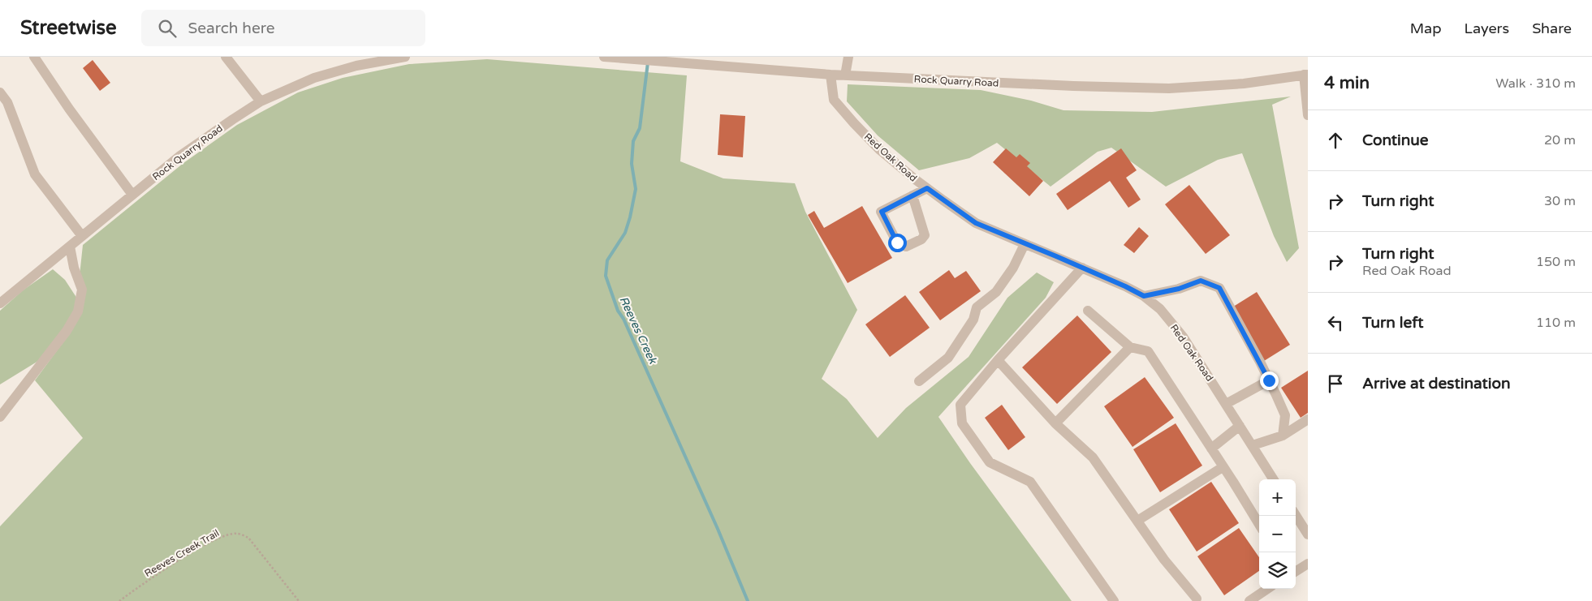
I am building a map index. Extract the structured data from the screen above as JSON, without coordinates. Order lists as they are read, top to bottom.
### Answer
{
  "streets": {
    "street": ["Rock Quarry Road", "Red Oak Road"],
    "path": ["Reeves Creek Trail"]
  },
  "crossings": [
    ["Rock Quarry Road", "Red Oak Road"]
  ],
  "water": ["Reeves Creek"],
  "page": {
    "header": "Streetwise",
    "search": "Search here",
    "nav": ["Map", "Layers", "Share"],
    "heading": ["4 min", "Walk · 310 m"],
    "list": [
      ["Continue", "20 m"],
      ["Turn right", "30 m"],
      ["Turn right", "Red Oak Road", "150 m"],
      ["Turn left", "110 m"],
      "Arrive at destination"
    ],
    "map_buttons": ["+", "−"]
  }
}
